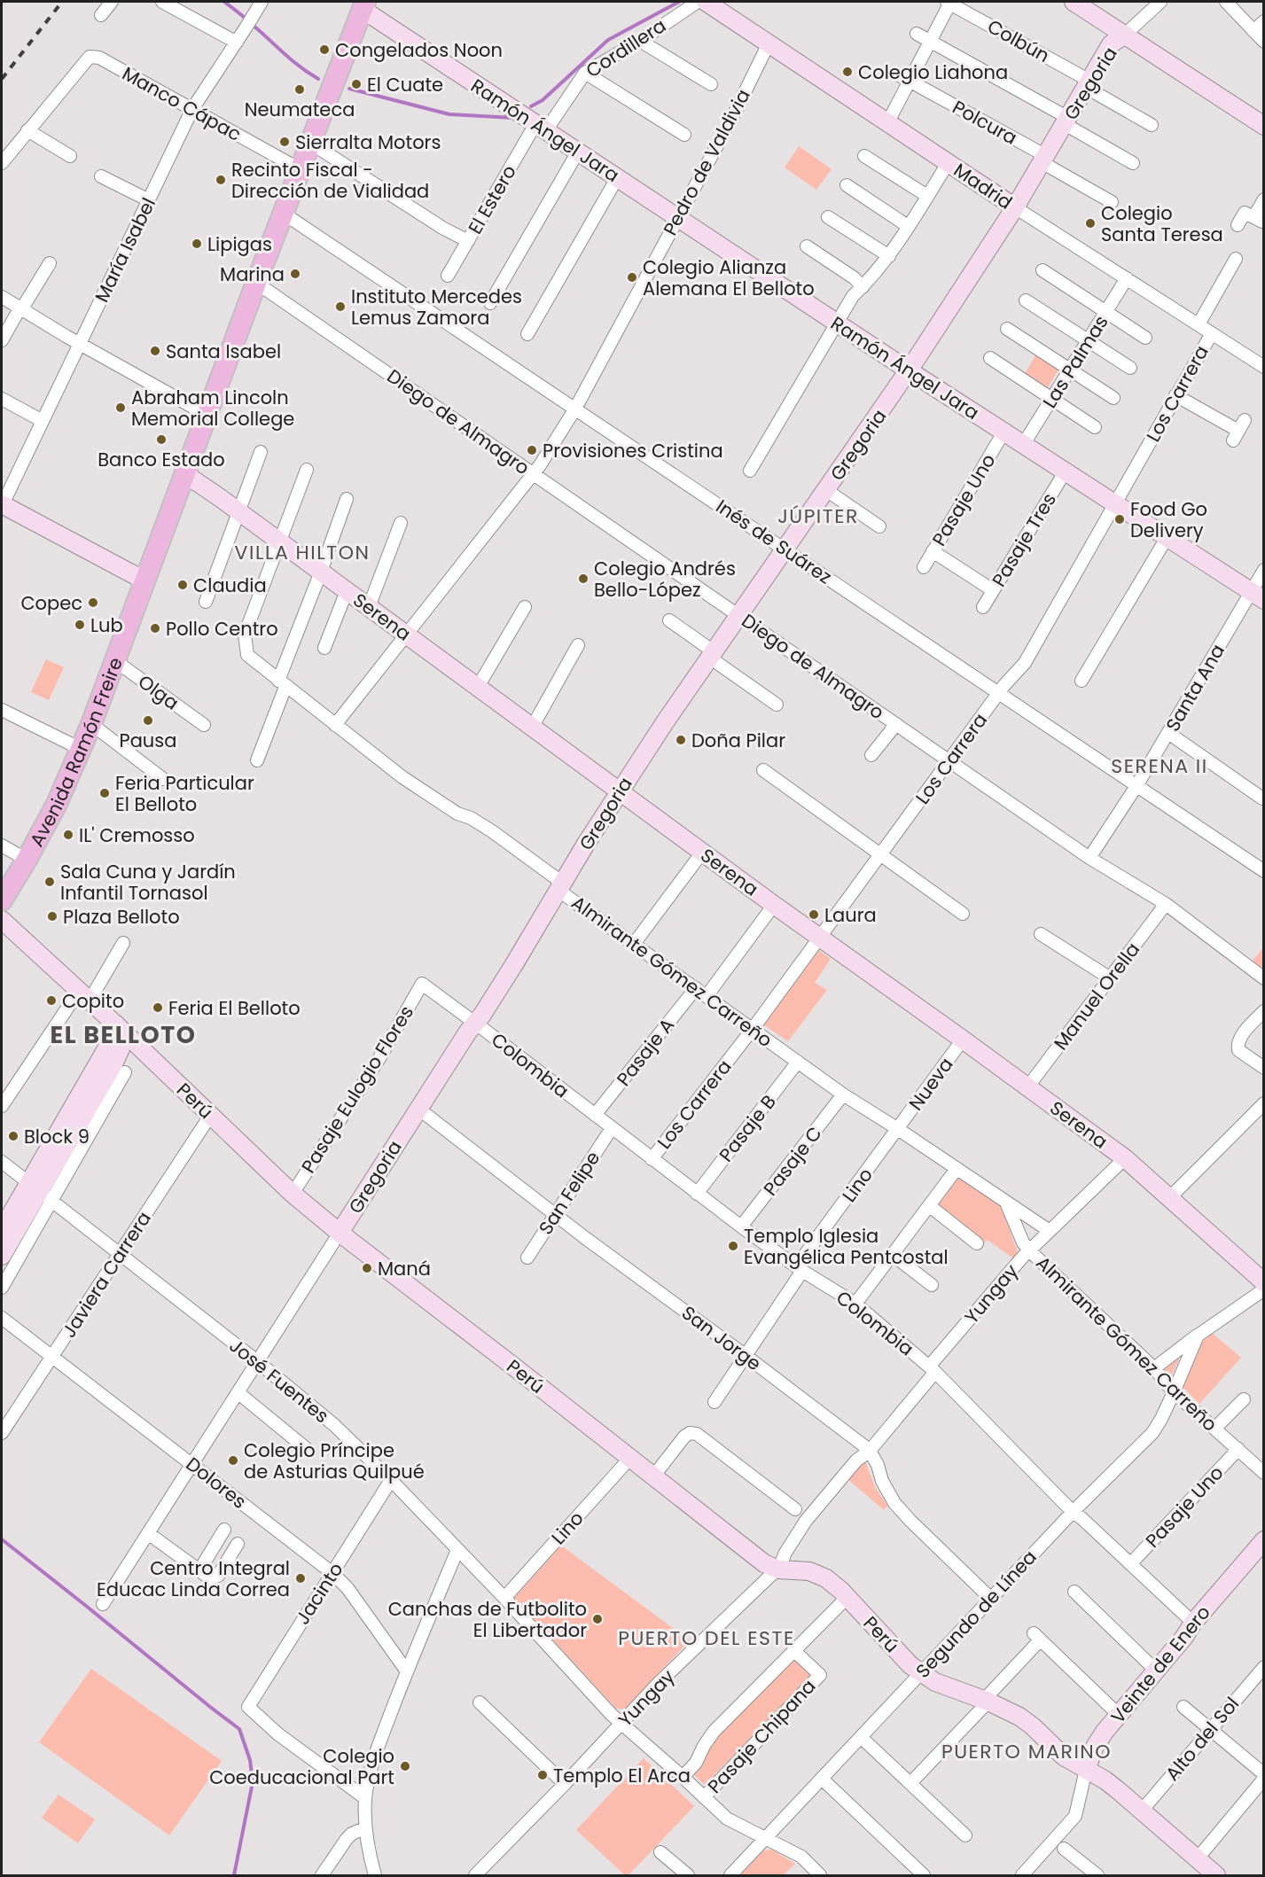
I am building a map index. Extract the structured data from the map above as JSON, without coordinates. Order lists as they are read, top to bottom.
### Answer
{
  "streets": {
    "main road": ["Avenida Ramón Freire"],
    "street": [
      "Colbún",
      "Cordillera",
      "Gregoria",
      "Manco Cápac",
      "Polcura",
      "Ramón Ángel Jara",
      "Pedro de Valdivia",
      "Madrid",
      "El Estero",
      "María Isabel",
      "Las Palmas",
      "Los Carrera",
      "Diego de Almagro",
      "Pasaje Uno",
      "Pasaje Tres",
      "Inés de Suárez",
      "Serena",
      "Santa Ana",
      "Olga",
      "Almirante Gómez Carreño",
      "Manuel Orella",
      "Pasaje A",
      "Colombia",
      "Nueva",
      "Pasaje Eulogio Flores",
      "Perú",
      "Pasaje B",
      "Pasaje C",
      "Lino",
      "San Felipe",
      "Javiera Carrera",
      "Yungay",
      "San Jorge",
      "José Fuentes",
      "Dolores",
      "Jacinto",
      "Segundo de Línea",
      "Veinte de Enero",
      "Pasaje Chipana",
      "Alto del Sol"
    ]
  },
  "crossings": [
    ["Colbún", "Gregoria"],
    ["Cordillera", "Ramón Ángel Jara"],
    ["Cordillera", "El Estero"],
    ["Gregoria", "Polcura"],
    ["Gregoria", "Ramón Ángel Jara"],
    ["Gregoria", "Madrid"],
    ["Gregoria", "Diego de Almagro"],
    ["Gregoria", "Inés de Suárez"],
    ["Gregoria", "Serena"],
    ["Gregoria", "Almirante Gómez Carreño"],
    ["Gregoria", "Colombia"],
    ["Gregoria", "Perú"],
    ["Gregoria", "San Jorge"],
    ["Gregoria", "José Fuentes"],
    ["Gregoria", "Dolores"],
    ["Manco Cápac", "María Isabel"],
    ["Manco Cápac", "Avenida Ramón Freire"],
    ["Ramón Ángel Jara", "Pedro de Valdivia"],
    ["Ramón Ángel Jara", "El Estero"],
    ["Ramón Ángel Jara", "Las Palmas"],
    ["Ramón Ángel Jara", "Los Carrera"],
    ["Ramón Ángel Jara", "Pasaje Uno"],
    ["Ramón Ángel Jara", "Pasaje Tres"],
    ["Ramón Ángel Jara", "Santa Ana"],
    ["Ramón Ángel Jara", "Avenida Ramón Freire"],
    ["Pedro de Valdivia", "Madrid"],
    ["Pedro de Valdivia", "Diego de Almagro"],
    ["Pedro de Valdivia", "Inés de Suárez"],
    ["Pedro de Valdivia", "Serena"],
    ["Pedro de Valdivia", "Almirante Gómez Carreño"],
    ["Madrid", "Las Palmas"],
    ["Madrid", "Los Carrera"],
    ["Los Carrera", "Diego de Almagro"],
    ["Los Carrera", "Inés de Suárez"],
    ["Los Carrera", "Serena"],
    ["Los Carrera", "Almirante Gómez Carreño"],
    ["Los Carrera", "Colombia"],
    ["Diego de Almagro", "Santa Ana"],
    ["Diego de Almagro", "Avenida Ramón Freire"],
    ["Diego de Almagro", "Manuel Orella"],
    ["Pasaje Uno", "Almirante Gómez Carreño"],
    ["Pasaje Uno", "Colombia"],
    ["Inés de Suárez", "Santa Ana"],
    ["Inés de Suárez", "Avenida Ramón Freire"],
    ["Serena", "Avenida Ramón Freire"],
    ["Serena", "Almirante Gómez Carreño"],
    ["Serena", "Manuel Orella"],
    ["Serena", "Nueva"],
    ["Serena", "Yungay"],
    ["Olga", "Avenida Ramón Freire"],
    ["Almirante Gómez Carreño", "Pasaje A"],
    ["Almirante Gómez Carreño", "Nueva"],
    ["Almirante Gómez Carreño", "Pasaje B"],
    ["Almirante Gómez Carreño", "Pasaje C"],
    ["Almirante Gómez Carreño", "Lino"],
    ["Almirante Gómez Carreño", "Yungay"],
    ["Almirante Gómez Carreño", "Segundo de Línea"],
    ["Pasaje A", "Colombia"],
    ["Colombia", "Pasaje Eulogio Flores"],
    ["Colombia", "Pasaje B"],
    ["Colombia", "Pasaje C"],
    ["Colombia", "Lino"],
    ["Colombia", "San Felipe"],
    ["Colombia", "Yungay"],
    ["Colombia", "Segundo de Línea"],
    ["Colombia", "Veinte de Enero"],
    ["Nueva", "Lino"],
    ["Pasaje Eulogio Flores", "Perú"],
    ["Perú", "Lino"],
    ["Perú", "Javiera Carrera"],
    ["Perú", "Yungay"],
    ["Perú", "Segundo de Línea"],
    ["Perú", "Veinte de Enero"],
    ["Perú", "Alto del Sol"],
    ["Lino", "San Jorge"],
    ["Lino", "José Fuentes"],
    ["San Felipe", "San Jorge"],
    ["Javiera Carrera", "José Fuentes"],
    ["Javiera Carrera", "Dolores"],
    ["Yungay", "San Jorge"],
    ["Yungay", "José Fuentes"],
    ["San Jorge", "Segundo de Línea"],
    ["José Fuentes", "Jacinto"],
    ["José Fuentes", "Segundo de Línea"],
    ["José Fuentes", "Pasaje Chipana"],
    ["Dolores", "Jacinto"]
  ],
  "districts": [
    "JÚPITER",
    "VILLA HILTON",
    "SERENA II",
    "EL BELLOTO",
    "PUERTO DEL ESTE",
    "PUERTO MARINO"
  ],
  "places": [
    "Congelados Noon",
    "Colegio Liahona",
    "El Cuate",
    "Neumateca",
    "Sierralta Motors",
    "Recinto Fiscal - Dirección de Vialidad",
    "Colegio Santa Teresa",
    "Lipigas",
    "Marina",
    "Colegio Alianza Alemana El Belloto",
    "Instituto Mercedes Lemus Zamora",
    "Santa Isabel",
    "Abraham Lincoln Memorial College",
    "Banco Estado",
    "Provisiones Cristina",
    "Food Go Delivery",
    "Colegio Andrés Bello-López",
    "Claudia",
    "Copec",
    "Lub",
    "Pollo Centro",
    "Pausa",
    "Doña Pilar",
    "Feria Particular El Belloto",
    "IL' Cremosso",
    "Sala Cuna y Jardín Infantil Tornasol",
    "Laura",
    "Plaza Belloto",
    "Copito",
    "Feria El Belloto",
    "Block 9",
    "Templo Iglesia Evangélica Pentcostal",
    "Maná",
    "Colegio Príncipe de Asturias Quilpué",
    "Centro Integral Educac Linda Correa",
    "Canchas de Futbolito El Libertador",
    "Colegio Coeducacional Part",
    "Templo El Arca"
  ]
}
